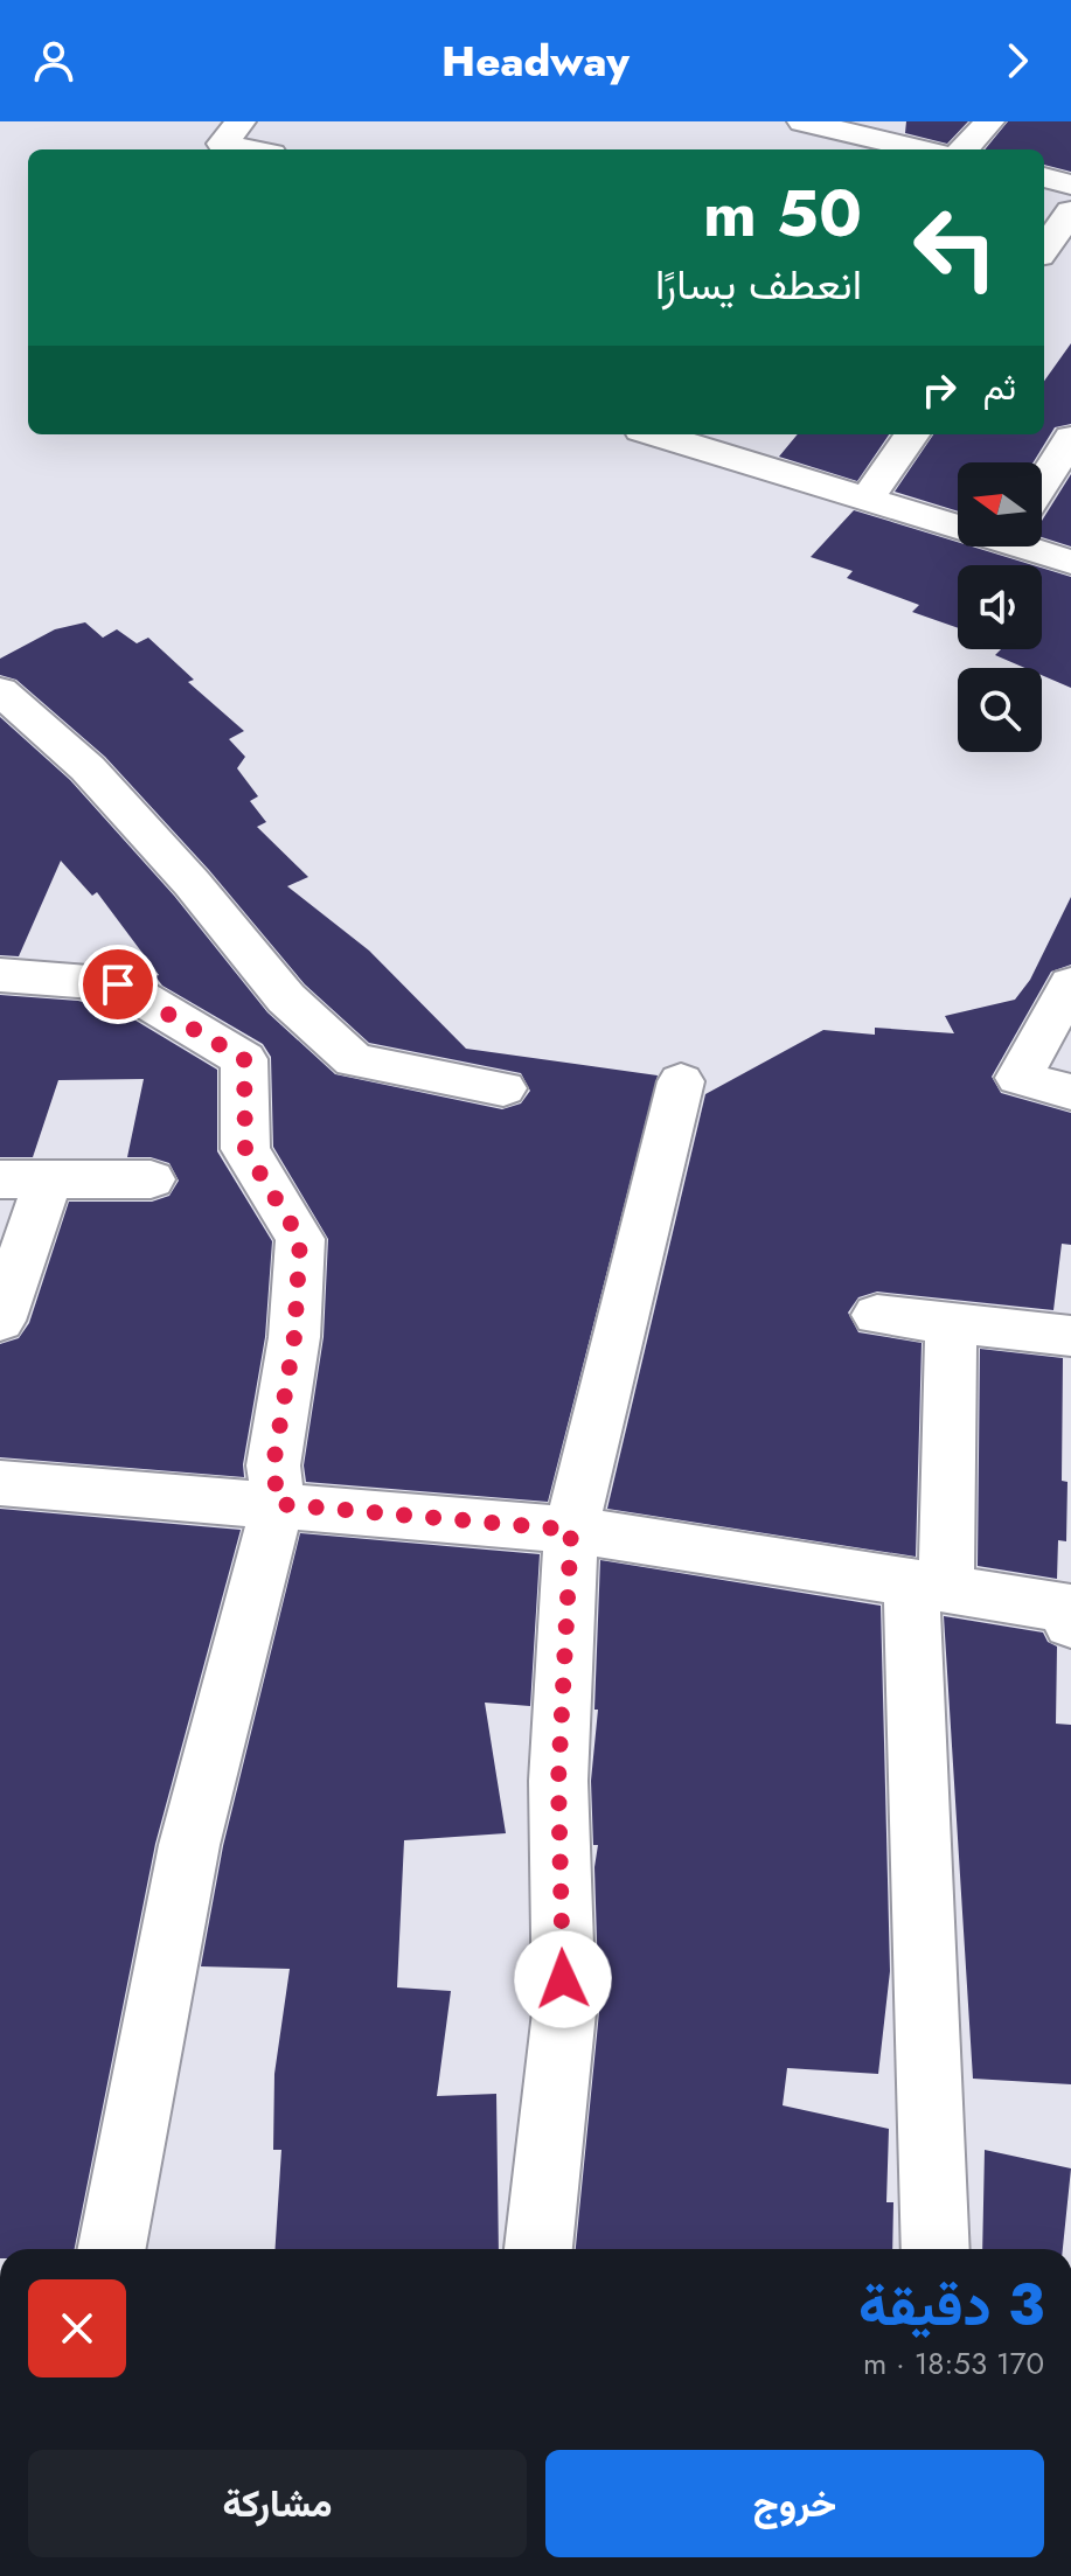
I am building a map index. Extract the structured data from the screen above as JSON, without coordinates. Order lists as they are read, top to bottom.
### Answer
{
  "north": "left",
  "page": {
    "header": "Headway",
    "turn": ["50 m", "انعطف يسارًا"],
    "then": "ثم",
    "heading": ["3 دقيقة", "170 m · 18:53"],
    "buttons": ["خروج", "مشاركة"]
  }
}
